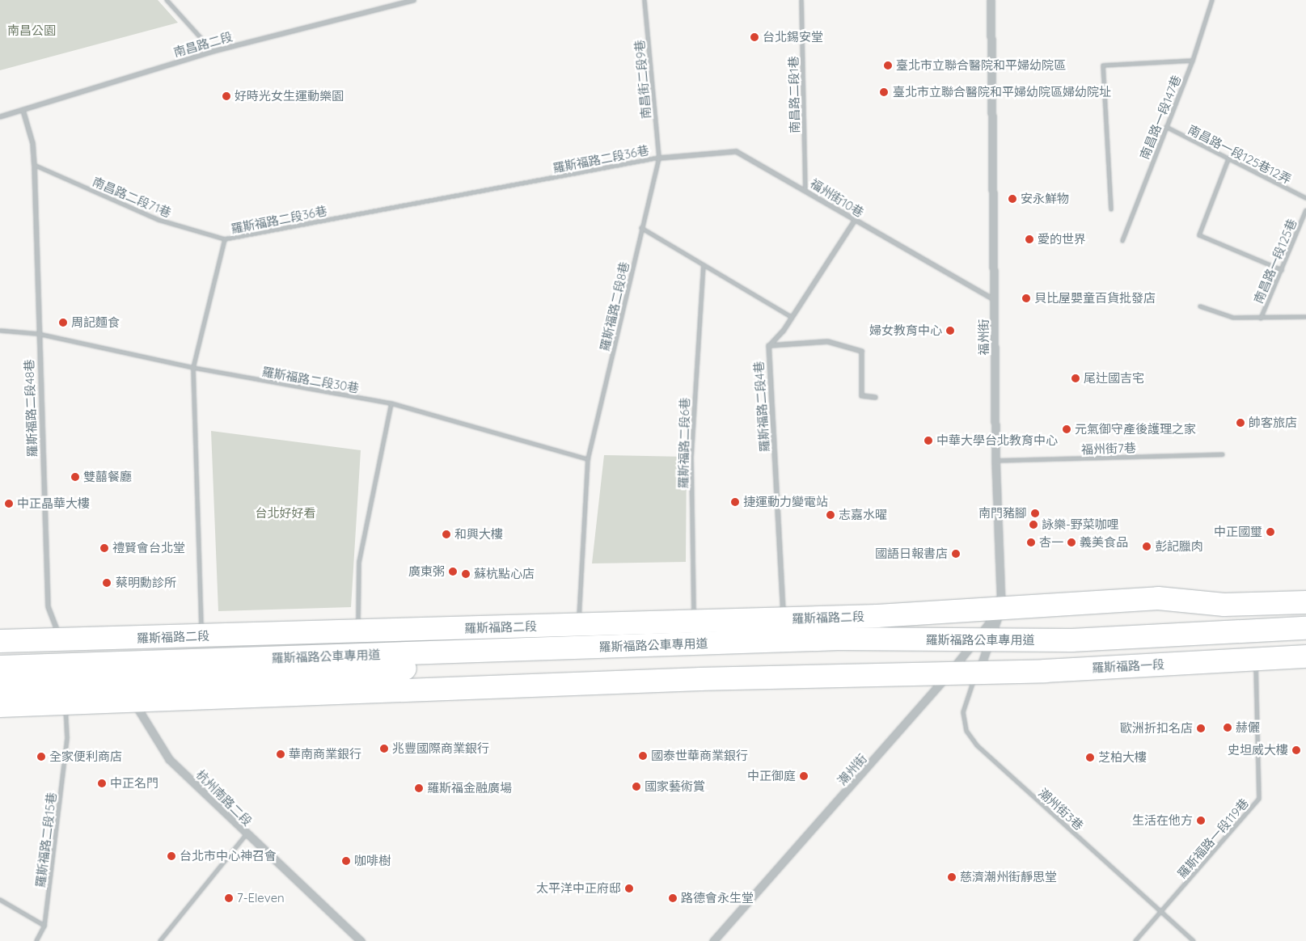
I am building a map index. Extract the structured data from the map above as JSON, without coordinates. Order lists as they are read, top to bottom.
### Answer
{
  "streets": {
    "main road": ["羅斯福路二段", "羅斯福路公車專用道", "羅斯福路一段"],
    "street": [
      "南昌路二段",
      "福州街10巷",
      "福州街",
      "羅斯福路二段4巷",
      "羅斯福路二段48巷",
      "潮州街",
      "杭州南路二段"
    ],
    "lane": [
      "南昌街二段9巷",
      "南昌路二段1巷",
      "南昌路一段147巷",
      "南昌路一段125巷12弄",
      "羅斯福路二段36巷",
      "南昌路二段71巷",
      "南昌路一段125巷",
      "羅斯福路二段8巷",
      "羅斯福路二段30巷",
      "羅斯福路二段6巷",
      "福州街7巷",
      "潮州街3巷",
      "羅斯福路一段119巷",
      "羅斯福路二段15巷"
    ]
  },
  "crossings": [
    ["南昌路二段", "羅斯福路二段48巷"],
    ["南昌街二段9巷", "羅斯福路二段36巷"],
    ["南昌街二段9巷", "福州街10巷"],
    ["南昌街二段9巷", "羅斯福路二段8巷"],
    ["南昌路二段1巷", "福州街10巷"],
    ["南昌路一段147巷", "南昌路一段125巷12弄"],
    ["羅斯福路二段36巷", "南昌路二段71巷"],
    ["羅斯福路二段36巷", "福州街10巷"],
    ["羅斯福路二段36巷", "羅斯福路二段8巷"],
    ["羅斯福路二段36巷", "羅斯福路二段30巷"],
    ["羅斯福路二段36巷", "羅斯福路二段"],
    ["南昌路二段71巷", "羅斯福路二段48巷"],
    ["福州街10巷", "羅斯福路二段8巷"],
    ["福州街10巷", "福州街"],
    ["福州街10巷", "羅斯福路二段4巷"],
    ["羅斯福路二段8巷", "羅斯福路二段"],
    ["福州街", "福州街7巷"],
    ["福州街", "羅斯福路二段"],
    ["福州街", "羅斯福路公車專用道"],
    ["福州街", "潮州街3巷"],
    ["羅斯福路二段30巷", "羅斯福路二段48巷"],
    ["羅斯福路二段4巷", "羅斯福路二段"],
    ["羅斯福路二段48巷", "羅斯福路二段"],
    ["羅斯福路二段48巷", "羅斯福路二段15巷"],
    ["羅斯福路二段6巷", "羅斯福路二段"],
    ["羅斯福路二段", "羅斯福路公車專用道"],
    ["羅斯福路二段", "潮州街"],
    ["羅斯福路二段", "杭州南路二段"],
    ["羅斯福路二段", "羅斯福路二段15巷"],
    ["羅斯福路公車專用道", "羅斯福路一段"],
    ["羅斯福路公車專用道", "杭州南路二段"],
    ["羅斯福路公車專用道", "潮州街3巷"],
    ["羅斯福路一段", "羅斯福路一段119巷"],
    ["潮州街3巷", "羅斯福路一段119巷"]
  ],
  "parks": ["南昌公園", "台北好好看"],
  "places": [
    "台北錫安堂",
    "臺北市立聯合醫院和平婦幼院區",
    "臺北市立聯合醫院和平婦幼院區婦幼院址",
    "好時光女生運動樂園",
    "安永鮮物",
    "愛的世界",
    "貝比屋嬰童百貨批發店",
    "周記麵食",
    "婦女教育中心",
    "尾辻國吉宅",
    "帥客旅店",
    "元氣御守產後護理之家",
    "中華大學台北教育中心",
    "雙囍餐廳",
    "捷運動力變電站",
    "中正晶華大樓",
    "南門豬腳",
    "志嘉水曜",
    "詠樂-野菜咖哩",
    "中正國璽",
    "和興大樓",
    "杏一",
    "義美食品",
    "彭記臘肉",
    "禮賢會台北堂",
    "國語日報書店",
    "廣東粥",
    "蘇杭點心店",
    "蔡明勳診所",
    "赫儷",
    "歐洲折扣名店",
    "兆豐國際商業銀行",
    "史坦威大樓",
    "華南商業銀行",
    "國泰世華商業銀行",
    "全家便利商店",
    "芝柏大樓",
    "中正御庭",
    "中正名門",
    "國家藝術賞",
    "羅斯福金融廣場",
    "生活在他方",
    "台北市中心神召會",
    "咖啡樹",
    "慈濟潮州街靜思堂",
    "太平洋中正府邸",
    "7-Eleven",
    "路德會永生堂"
  ]
}
